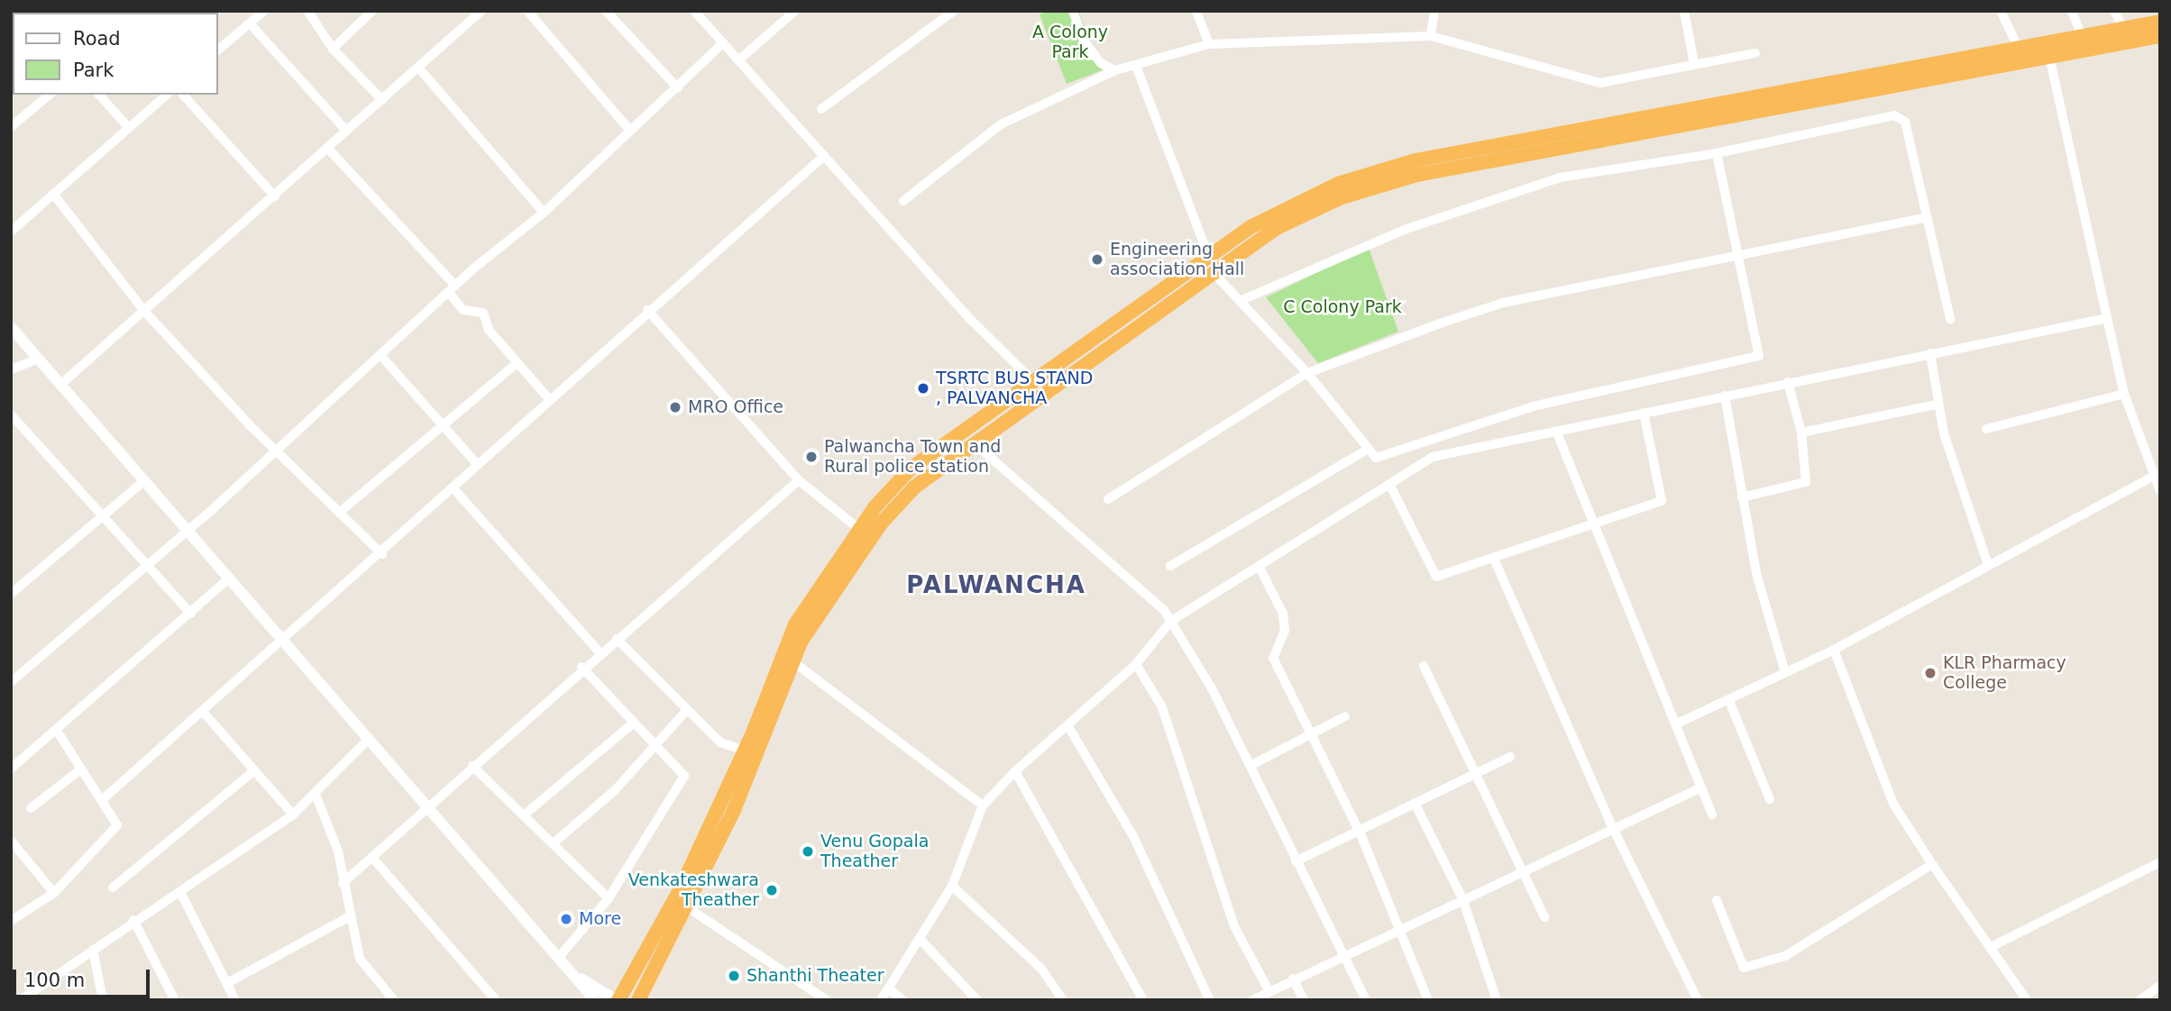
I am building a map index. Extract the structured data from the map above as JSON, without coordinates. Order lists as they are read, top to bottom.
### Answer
{
  "districts": ["PALWANCHA"],
  "parks": ["A Colony Park", "C Colony Park"],
  "places": [
    "Engineering association Hall",
    "TSRTC BUS STAND , PALVANCHA",
    "MRO Office",
    "Palwancha Town and Rural police station",
    "KLR Pharmacy College",
    "Venu Gopala Theather",
    "Venkateshwara Theather",
    "More",
    "Shanthi Theater"
  ],
  "legend": ["Road", "Park"],
  "scale_bar": "100 m"
}
